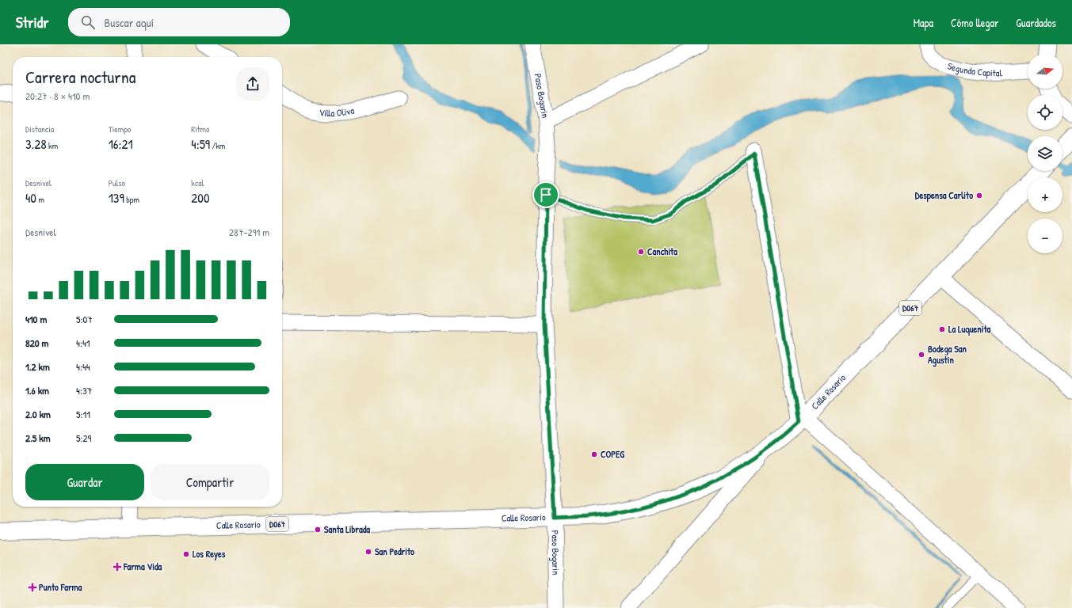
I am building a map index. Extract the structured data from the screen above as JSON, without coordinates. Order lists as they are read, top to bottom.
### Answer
{
  "streets": {
    "main road": ["D067", "Calle Rosario"],
    "street": ["Segunda Capital", "Paso Bogarin", "Villa Oliva"]
  },
  "crossings": [
    ["Paso Bogarin", "Calle Rosario"]
  ],
  "places": {
    "other": [
      "Despensa Carlito",
      "Canchita",
      "La Luquenita",
      "Bodega San Agustin",
      "COPEG",
      "Santa Librada",
      "San Pedrito",
      "Los Reyes"
    ],
    "health": ["Farma Vida", "Punto Farma"]
  },
  "north": "right",
  "page": {
    "header": "Stridr",
    "search": "Buscar aquí",
    "nav": ["Mapa", "Cómo llegar", "Guardados"],
    "map_buttons": ["+", "−"],
    "heading": ["Carrera nocturna", "20:27 · 8 × 410 m"],
    "stats": [
      ["Distancia", "3.28 km"],
      ["Tiempo", "16:21"],
      ["Ritmo", "4:59 /km"],
      ["Desnivel", "40 m"],
      ["Pulso", "139 bpm"],
      ["kcal", "200"]
    ],
    "chart": ["Desnivel", "287–291 m"],
    "list": [
      {
        "name": "410 m",
        "note": "5:07"
      },
      {
        "name": "820 m",
        "note": "4:41"
      },
      {
        "name": "1.2 km",
        "note": "4:44"
      },
      {
        "name": "1.6 km",
        "note": "4:37"
      },
      {
        "name": "2.0 km",
        "note": "5:11"
      },
      {
        "name": "2.5 km",
        "note": "5:29"
      }
    ],
    "buttons": ["Guardar", "Compartir"]
  }
}
